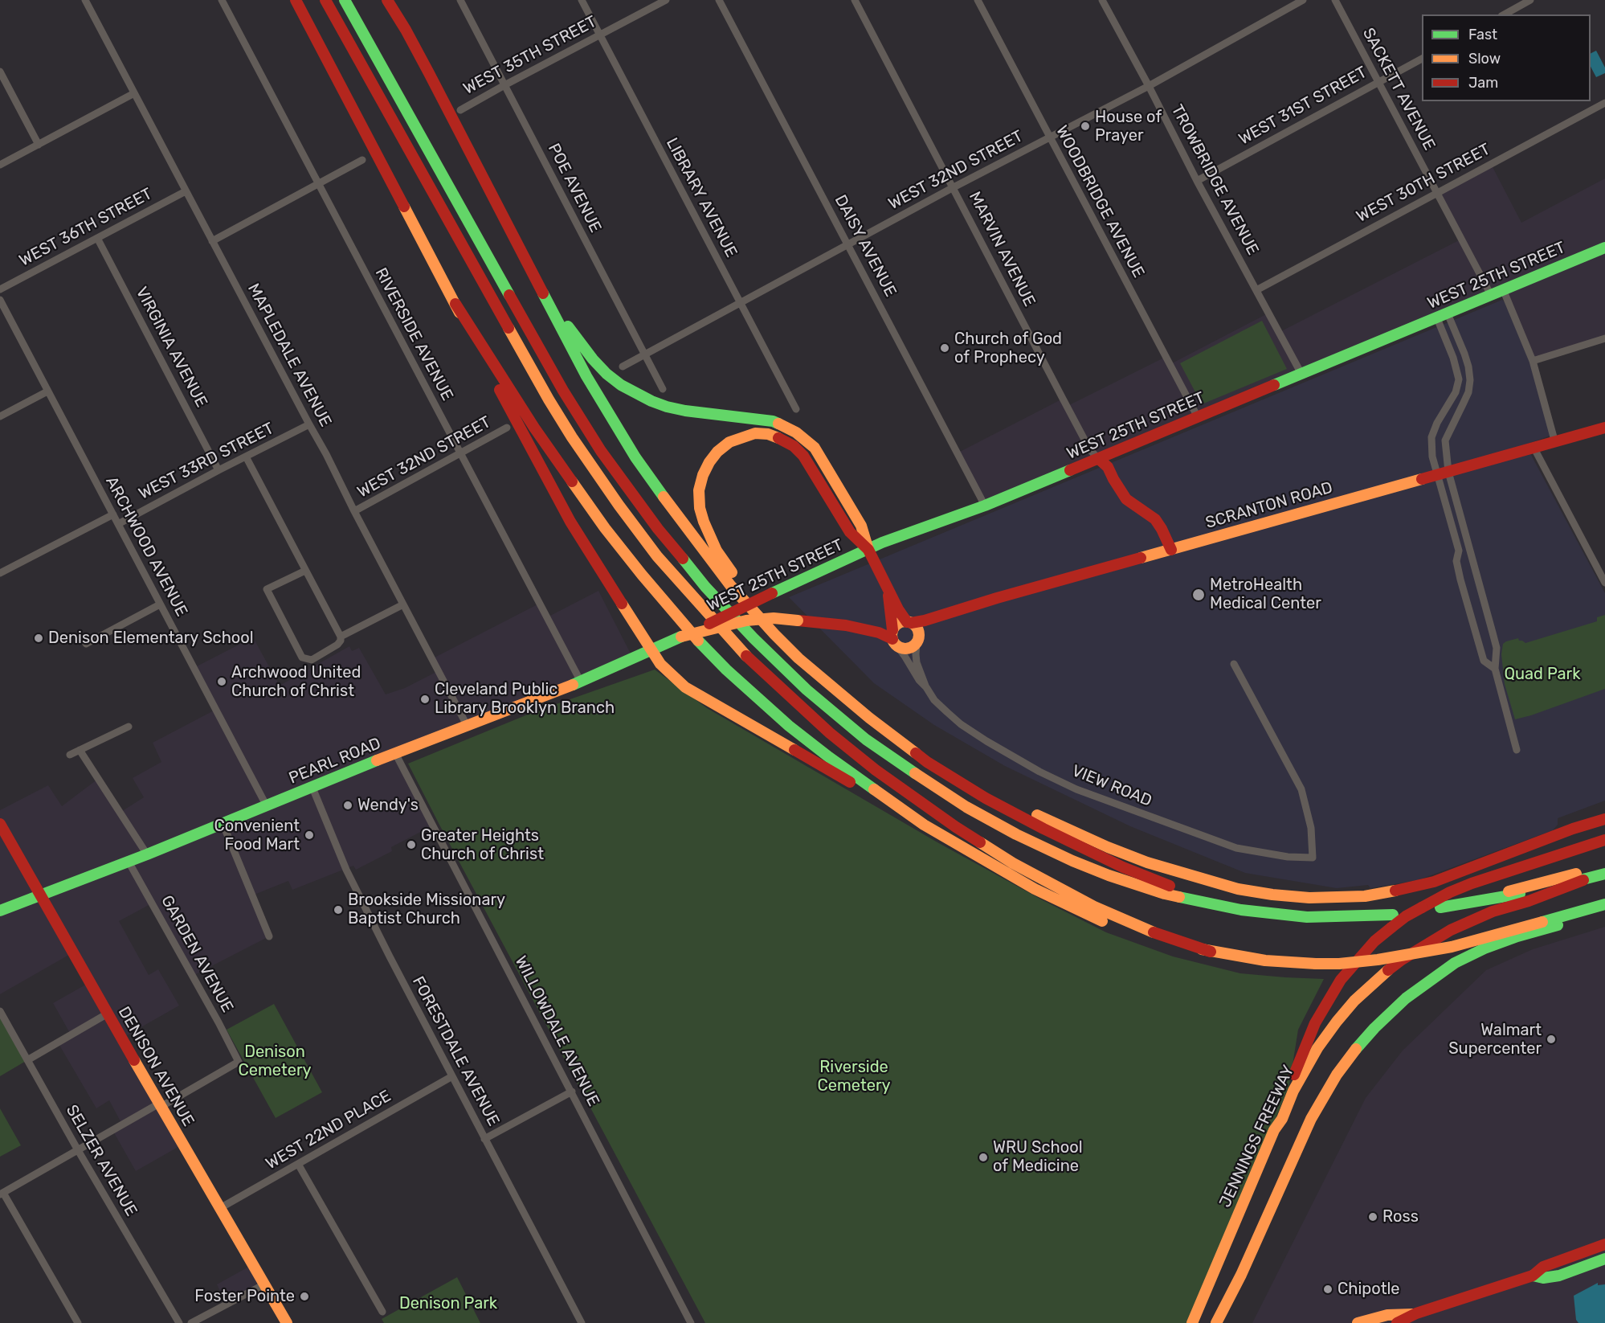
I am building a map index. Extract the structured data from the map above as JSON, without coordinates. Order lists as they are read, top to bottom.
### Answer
{
  "streets": {
    "main road": [
      "WEST 25TH STREET",
      "SCRANTON ROAD",
      "PEARL ROAD",
      "DENISON AVENUE",
      "JENNINGS FREEWAY"
    ],
    "street": [
      "WEST 35TH STREET",
      "SACKETT AVENUE",
      "WEST 31ST STREET",
      "WEST 32ND STREET",
      "TROWBRIDGE AVENUE",
      "WEST 30TH STREET",
      "POE AVENUE",
      "LIBRARY AVENUE",
      "WOODBRIDGE AVENUE",
      "WEST 36TH STREET",
      "DAISY AVENUE",
      "MARVIN AVENUE",
      "RIVERSIDE AVENUE",
      "VIRGINIA AVENUE",
      "MAPLEDALE AVENUE",
      "WEST 33RD STREET",
      "ARCHWOOD AVENUE",
      "VIEW ROAD",
      "GARDEN AVENUE",
      "WILLOWDALE AVENUE",
      "FORESTDALE AVENUE",
      "WEST 22ND PLACE",
      "SELZER AVENUE"
    ]
  },
  "crossings": [
    ["WEST 35TH STREET", "POE AVENUE"],
    ["WEST 35TH STREET", "LIBRARY AVENUE"],
    ["SACKETT AVENUE", "WEST 31ST STREET"],
    ["SACKETT AVENUE", "WEST 30TH STREET"],
    ["SACKETT AVENUE", "WEST 25TH STREET"],
    ["WEST 31ST STREET", "TROWBRIDGE AVENUE"],
    ["WEST 32ND STREET", "TROWBRIDGE AVENUE"],
    ["WEST 32ND STREET", "POE AVENUE"],
    ["WEST 32ND STREET", "LIBRARY AVENUE"],
    ["WEST 32ND STREET", "WOODBRIDGE AVENUE"],
    ["WEST 32ND STREET", "DAISY AVENUE"],
    ["WEST 32ND STREET", "MARVIN AVENUE"],
    ["WEST 32ND STREET", "RIVERSIDE AVENUE"],
    ["WEST 32ND STREET", "MAPLEDALE AVENUE"],
    ["TROWBRIDGE AVENUE", "WEST 30TH STREET"],
    ["TROWBRIDGE AVENUE", "WEST 25TH STREET"],
    ["WOODBRIDGE AVENUE", "WEST 25TH STREET"],
    ["WEST 36TH STREET", "VIRGINIA AVENUE"],
    ["WEST 36TH STREET", "MAPLEDALE AVENUE"],
    ["DAISY AVENUE", "WEST 25TH STREET"],
    ["MARVIN AVENUE", "WEST 25TH STREET"],
    ["WEST 25TH STREET", "PEARL ROAD"],
    ["RIVERSIDE AVENUE", "PEARL ROAD"],
    ["VIRGINIA AVENUE", "WEST 33RD STREET"],
    ["MAPLEDALE AVENUE", "WEST 33RD STREET"],
    ["MAPLEDALE AVENUE", "PEARL ROAD"],
    ["WEST 33RD STREET", "ARCHWOOD AVENUE"],
    ["SCRANTON ROAD", "VIEW ROAD"],
    ["ARCHWOOD AVENUE", "PEARL ROAD"],
    ["PEARL ROAD", "GARDEN AVENUE"],
    ["PEARL ROAD", "WILLOWDALE AVENUE"],
    ["PEARL ROAD", "FORESTDALE AVENUE"],
    ["PEARL ROAD", "DENISON AVENUE"],
    ["GARDEN AVENUE", "DENISON AVENUE"],
    ["FORESTDALE AVENUE", "WEST 22ND PLACE"],
    ["DENISON AVENUE", "WEST 22ND PLACE"]
  ],
  "parks": [
    "Quad Park",
    "Denison Cemetery",
    "Riverside Cemetery",
    "Denison Park"
  ],
  "places": [
    "House of Prayer",
    "Church of God of Prophecy",
    "MetroHealth Medical Center",
    "Denison Elementary School",
    "Archwood United Church of Christ",
    "Cleveland Public Library Brooklyn Branch",
    "Wendy's",
    "Convenient Food Mart",
    "Greater Heights Church of Christ",
    "Brookside Missionary Baptist Church",
    "Walmart Supercenter",
    "WRU School of Medicine",
    "Ross",
    "Chipotle",
    "Foster Pointe"
  ],
  "legend": ["Fast", "Slow", "Jam"]
}
